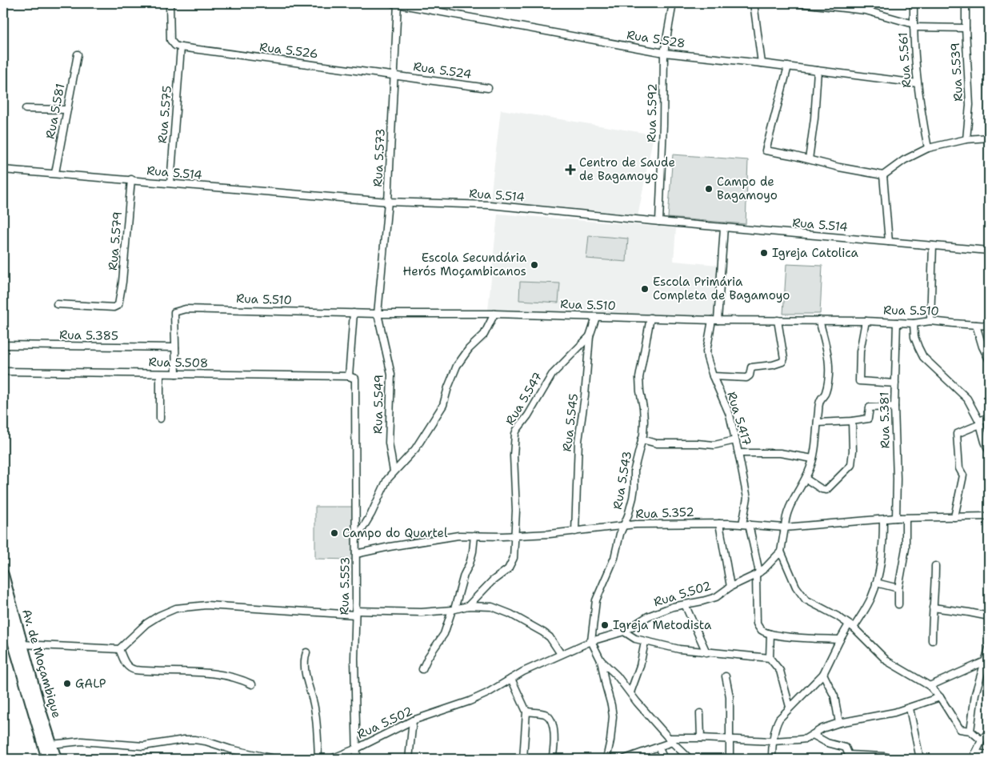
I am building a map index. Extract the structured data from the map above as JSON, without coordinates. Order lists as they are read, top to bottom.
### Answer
{
  "streets": {
    "highway": ["Av. de Moçambique"],
    "street": [
      "Rua 5.528",
      "Rua 5.526",
      "Rua 5.561",
      "Rua 5.524",
      "Rua 5.539",
      "Rua 5.581",
      "Rua 5.592",
      "Rua 5.575",
      "Rua 5.573",
      "Rua 5.514",
      "Rua 5.579",
      "Rua 5.510",
      "Rua 5.385",
      "Rua 5.508",
      "Rua 5.547",
      "Rua 5.549",
      "Rua 5.417",
      "Rua 5.381",
      "Rua 5.545",
      "Rua 5.543",
      "Rua 5.352",
      "Rua 5.553",
      "Rua 5.502"
    ]
  },
  "crossings": [
    ["Rua 5.528", "Rua 5.561"],
    ["Rua 5.528", "Rua 5.592"],
    ["Rua 5.528", "Rua 5.573"],
    ["Rua 5.526", "Rua 5.524"],
    ["Rua 5.526", "Rua 5.575"],
    ["Rua 5.526", "Rua 5.573"],
    ["Rua 5.524", "Rua 5.573"],
    ["Rua 5.581", "Rua 5.514"],
    ["Rua 5.592", "Rua 5.514"],
    ["Rua 5.575", "Rua 5.514"],
    ["Rua 5.573", "Rua 5.514"],
    ["Rua 5.573", "Rua 5.510"],
    ["Rua 5.573", "Rua 5.549"],
    ["Rua 5.514", "Rua 5.579"],
    ["Rua 5.514", "Rua 5.417"],
    ["Rua 5.510", "Rua 5.385"],
    ["Rua 5.510", "Rua 5.549"],
    ["Rua 5.510", "Rua 5.417"],
    ["Rua 5.510", "Rua 5.381"],
    ["Rua 5.510", "Rua 5.545"],
    ["Rua 5.510", "Rua 5.543"],
    ["Rua 5.510", "Rua 5.553"],
    ["Rua 5.508", "Rua 5.553"],
    ["Rua 5.547", "Rua 5.545"],
    ["Rua 5.547", "Rua 5.352"],
    ["Rua 5.417", "Rua 5.352"],
    ["Rua 5.545", "Rua 5.352"],
    ["Rua 5.543", "Rua 5.352"],
    ["Rua 5.543", "Rua 5.502"],
    ["Rua 5.352", "Rua 5.553"],
    ["Rua 5.553", "Rua 5.502"]
  ],
  "places": {
    "health": ["Centro de Saude de Bagamoyo"],
    "other": [
      "Campo de Bagamoyo",
      "Igreja Catolica",
      "Escola Secundária Herós Moçambicanos",
      "Escola Primária Completa de Bagamoyo",
      "Campo do Quartel",
      "Igreja Metodista",
      "GALP"
    ]
  }
}
